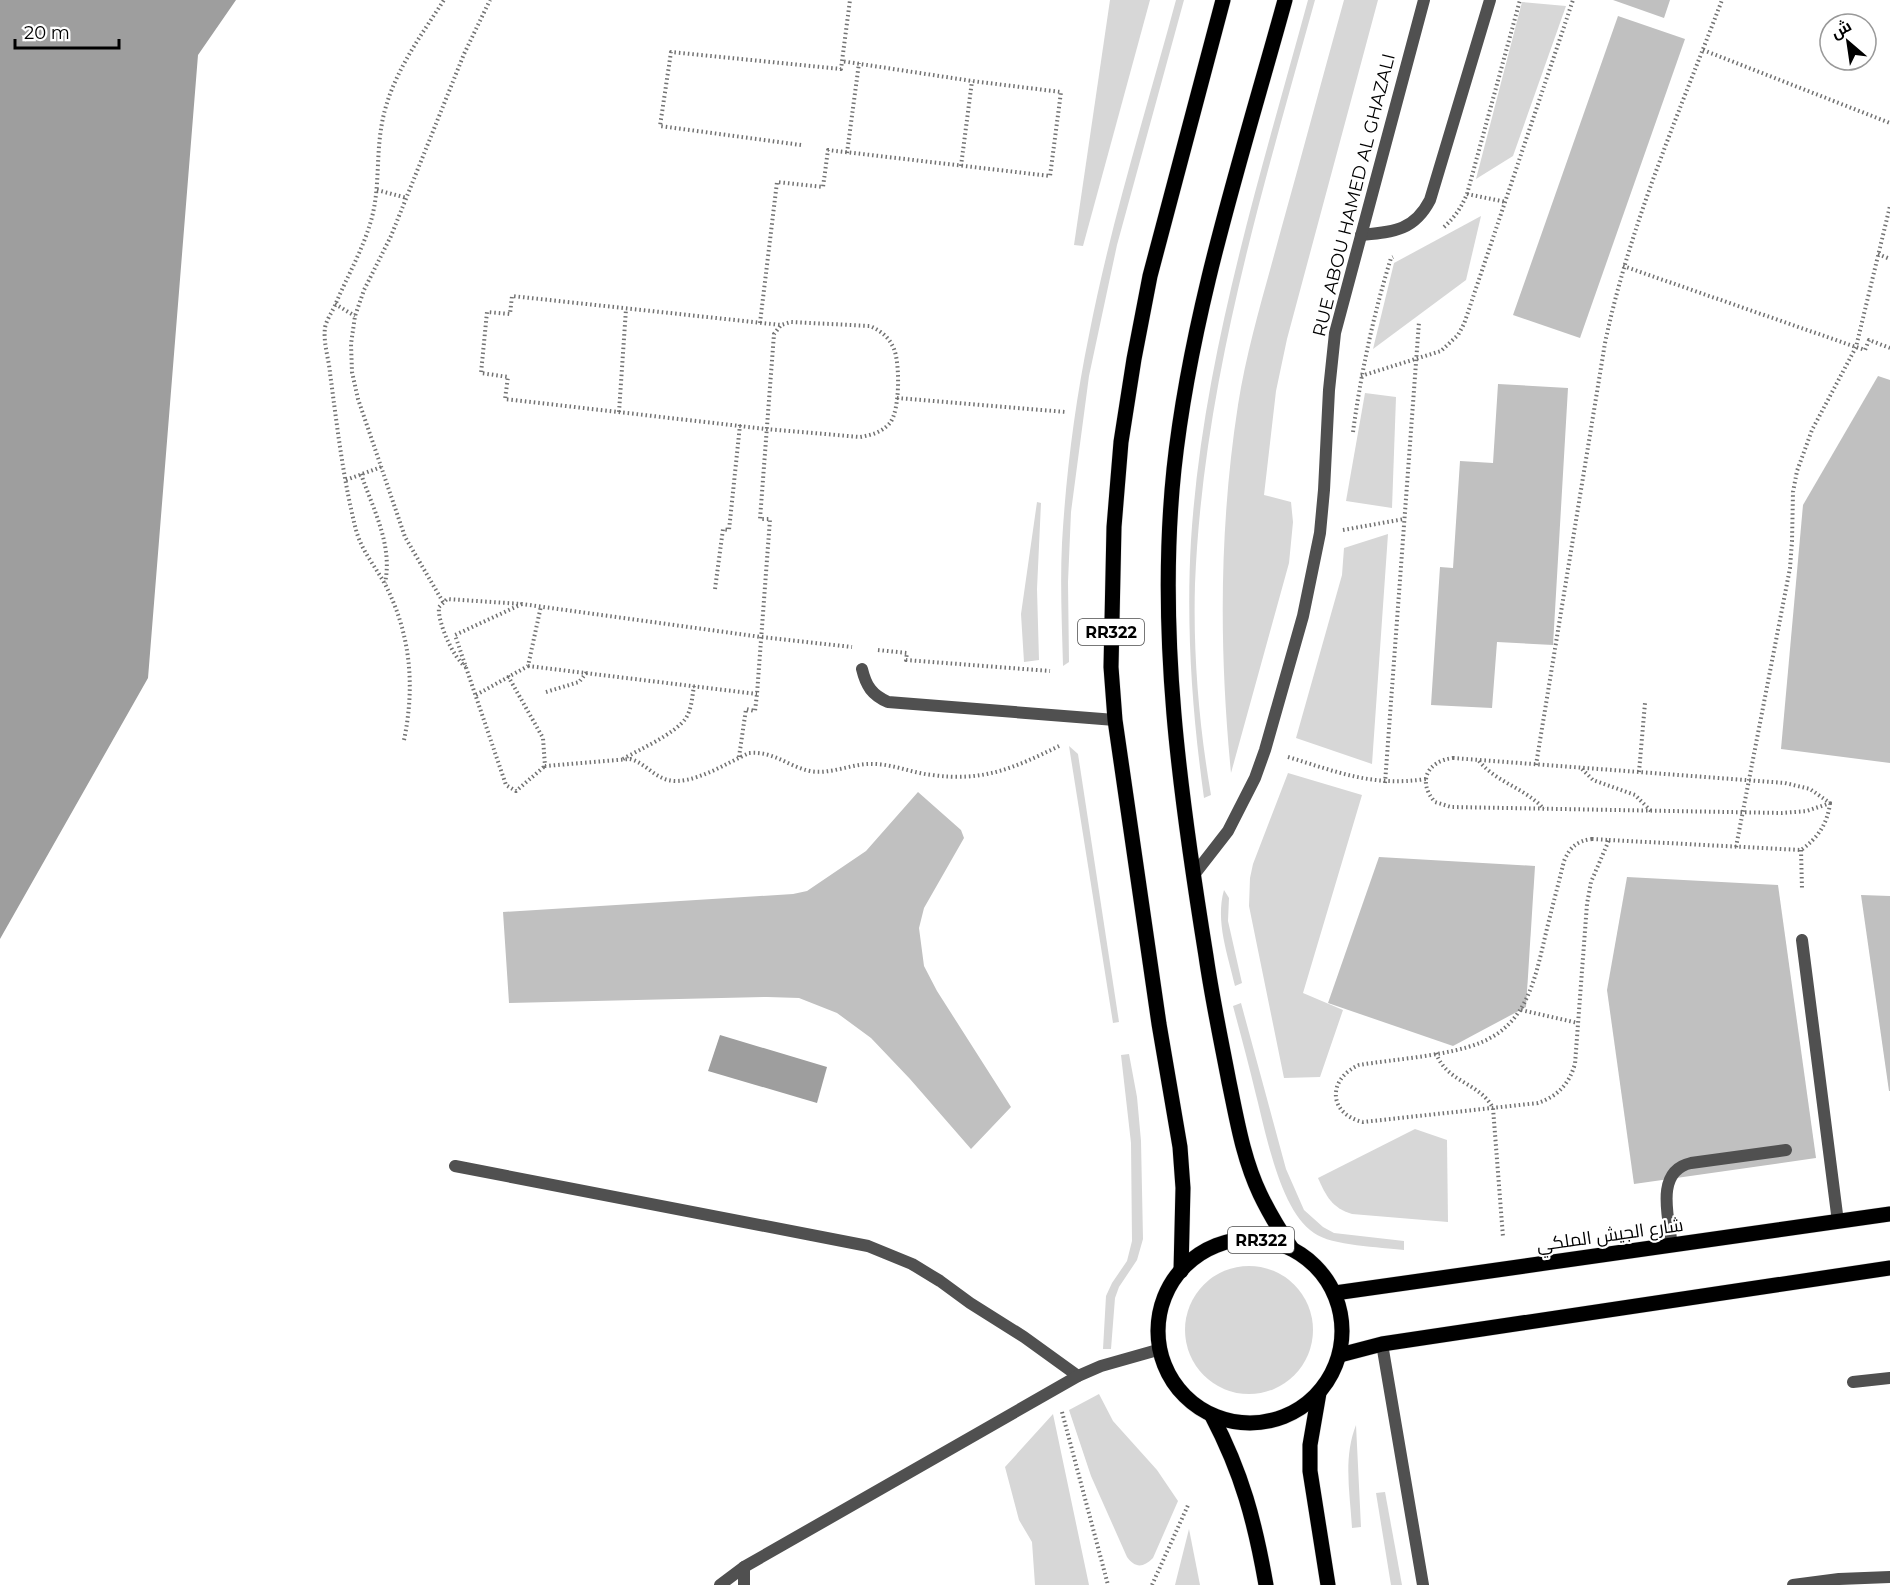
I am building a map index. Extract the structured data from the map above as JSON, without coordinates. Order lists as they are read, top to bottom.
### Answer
{
  "streets": {
    "main road": ["RR322", "شارع الجيش الملكي"],
    "street": ["RUE ABOU HAMED AL GHAZALI"]
  },
  "crossings": [
    ["RUE ABOU HAMED AL GHAZALI", "RR322"],
    ["RR322", "شارع الجيش الملكي"]
  ],
  "scale_bar": "20 m",
  "north": "top left"
}
